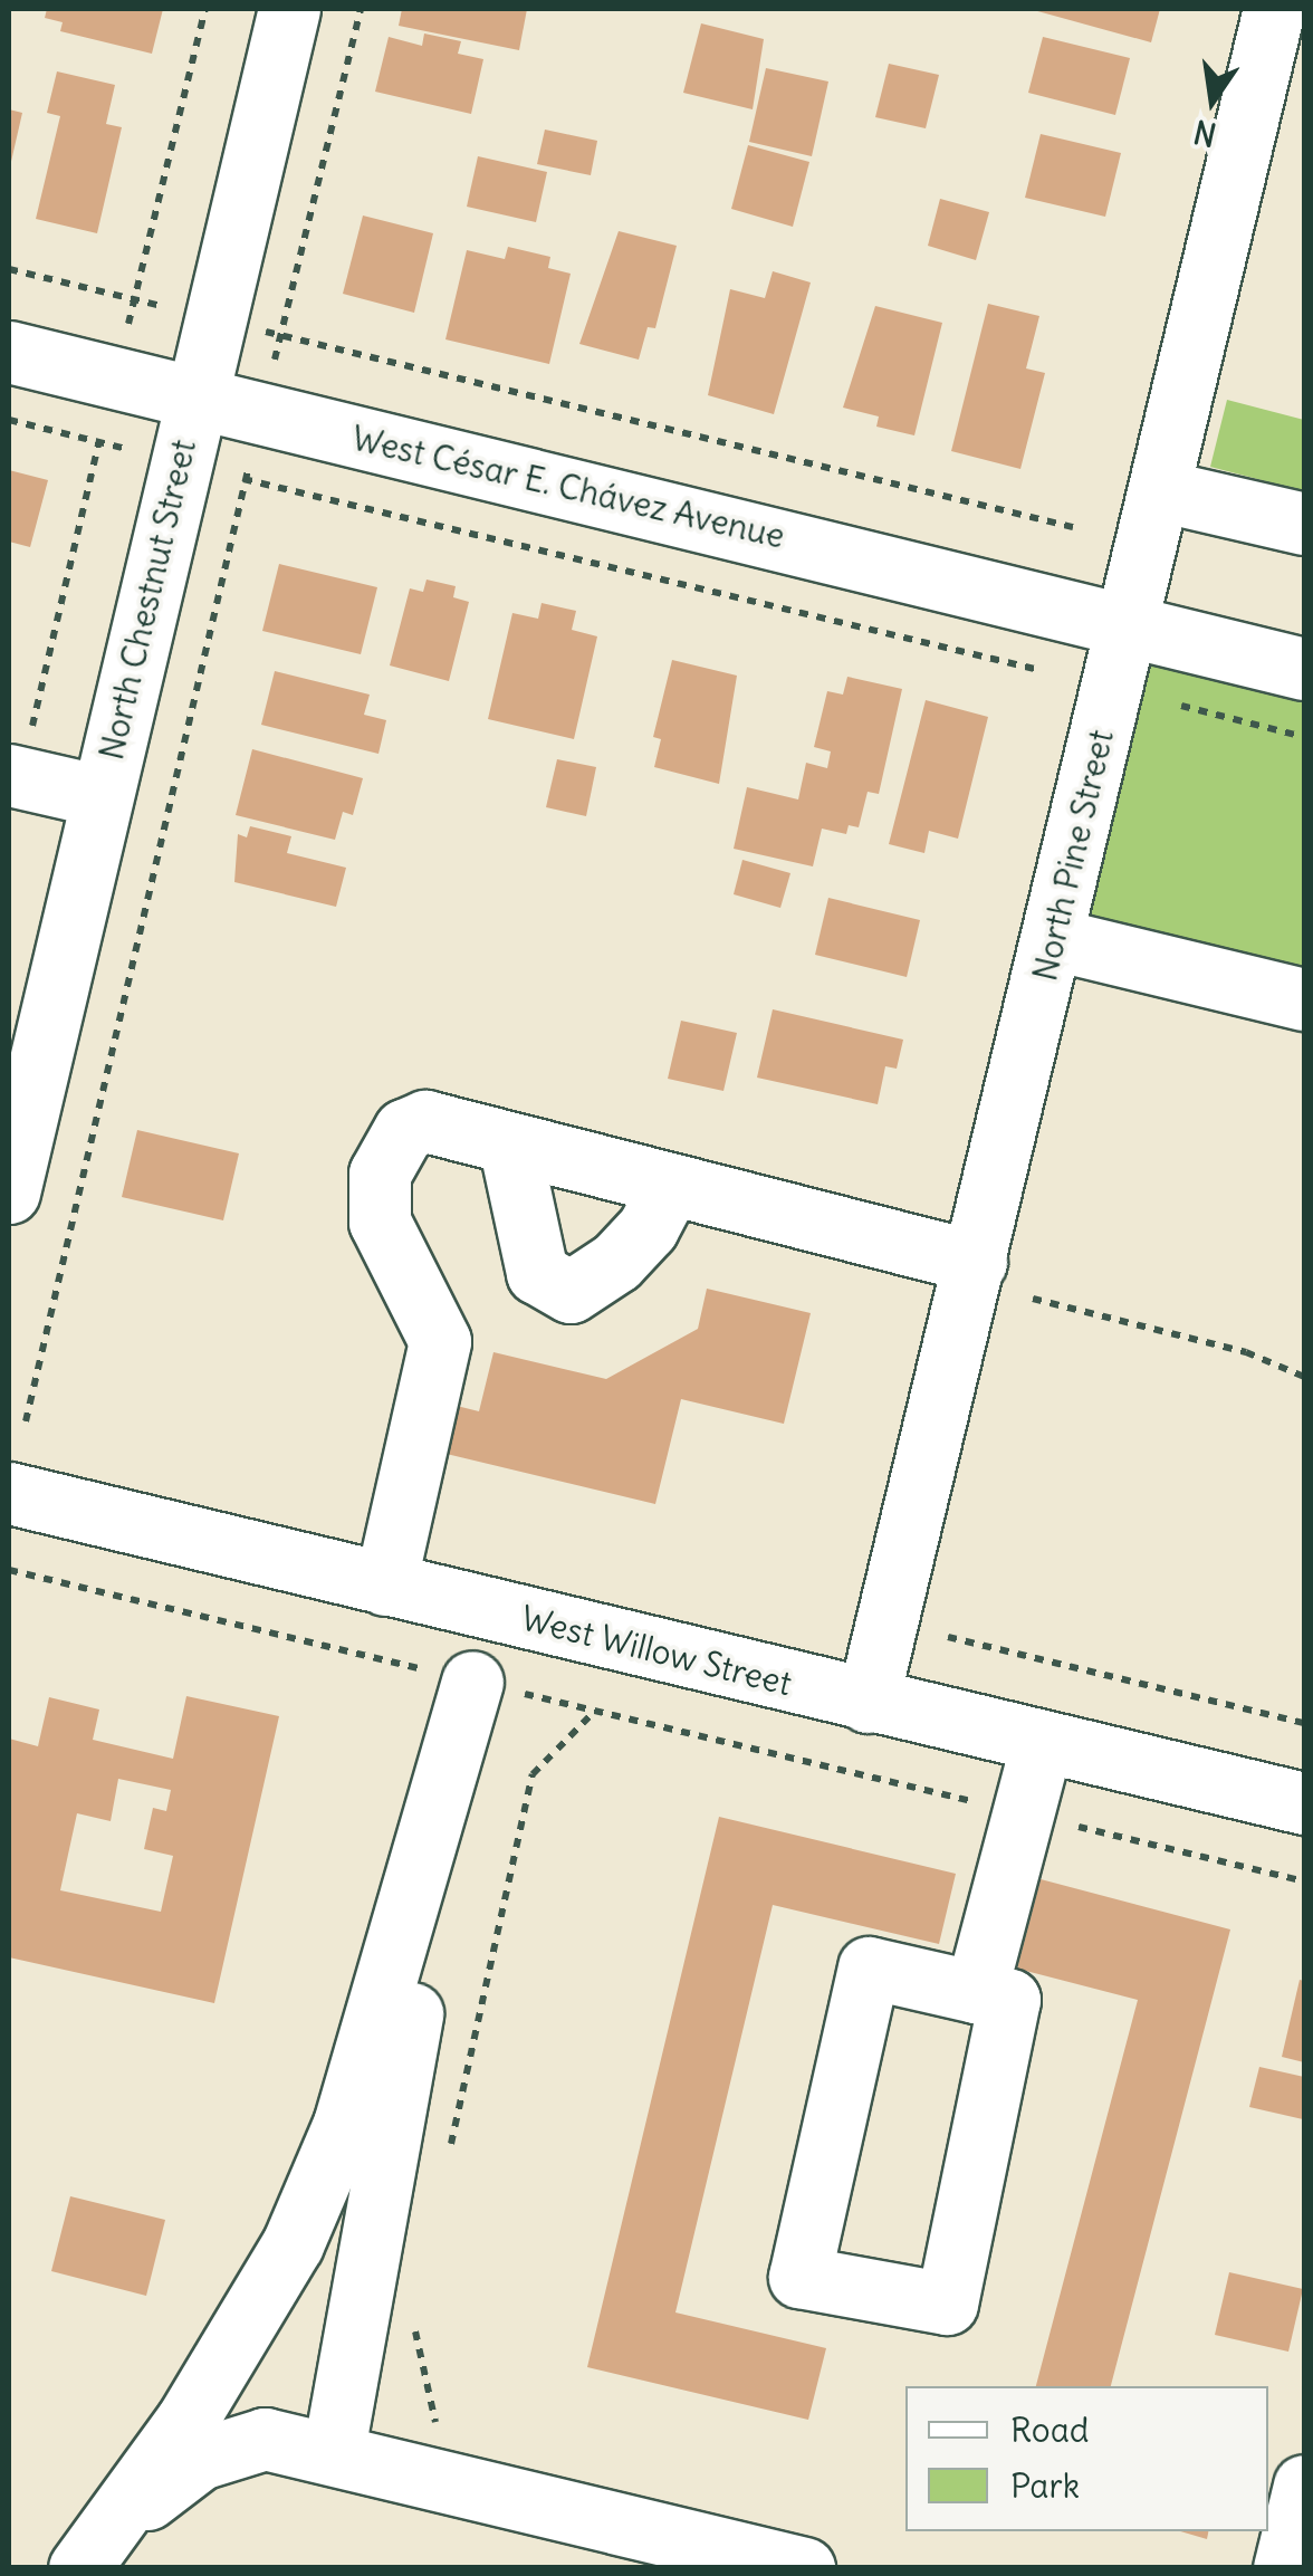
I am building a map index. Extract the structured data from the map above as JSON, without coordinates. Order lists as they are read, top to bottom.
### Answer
{
  "streets": {
    "street": [
      "West César E. Chávez Avenue",
      "North Chestnut Street",
      "North Pine Street",
      "West Willow Street"
    ]
  },
  "crossings": [
    ["West César E. Chávez Avenue", "North Chestnut Street"],
    ["West César E. Chávez Avenue", "North Pine Street"],
    ["North Pine Street", "West Willow Street"]
  ],
  "legend": ["Road", "Park"],
  "north": "bottom"
}
